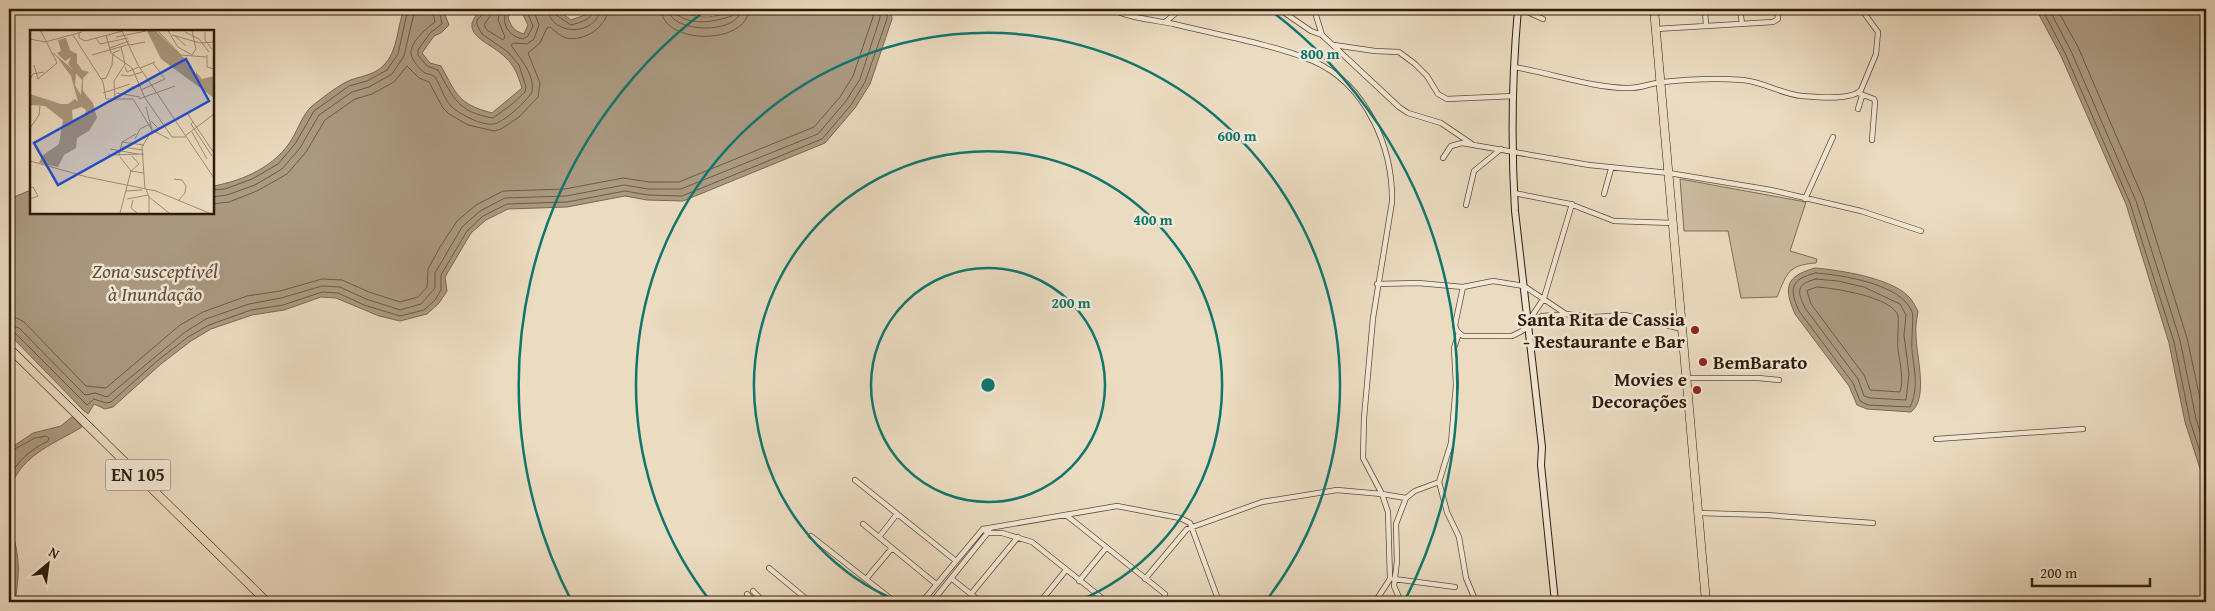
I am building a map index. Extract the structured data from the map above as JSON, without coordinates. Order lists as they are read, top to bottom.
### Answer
{
  "streets": {
    "main road": ["EN 105"]
  },
  "water": ["Zona susceptivél à Inundação"],
  "places": ["Santa Rita de Cassia - Restaurante e Bar", "BemBarato", "Movies e Decorações"],
  "scale_bar": "200 m",
  "north": "top right",
  "rings": [
    "800 m",
    "600 m",
    "400 m",
    "200 m"
  ]
}
